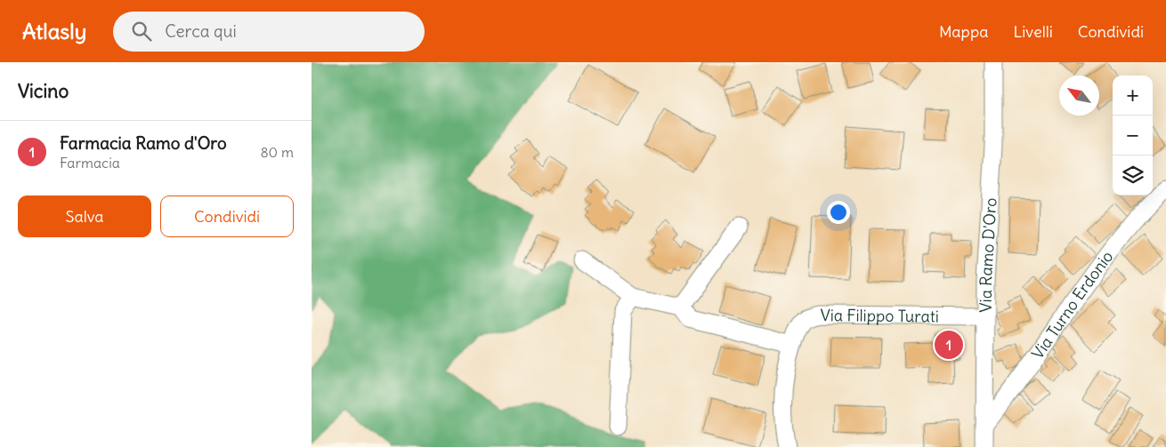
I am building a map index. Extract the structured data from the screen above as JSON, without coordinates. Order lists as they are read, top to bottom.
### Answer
{
  "streets": {
    "street": ["Via Ramo D'Oro", "Via Turno Erdonio", "Via Filippo Turati"]
  },
  "crossings": [
    ["Via Ramo D'Oro", "Via Turno Erdonio"],
    ["Via Ramo D'Oro", "Via Filippo Turati"]
  ],
  "north": "top left",
  "page": {
    "header": "Atlasly",
    "search": "Cerca qui",
    "nav": ["Mappa", "Livelli", "Condividi"],
    "heading": "Vicino",
    "map_buttons": ["+", "−"],
    "list": [
      {
        "mark": "1",
        "name": "Farmacia Ramo d'Oro",
        "note": "Farmacia",
        "value": "80 m"
      }
    ],
    "buttons": ["Salva", "Condividi"],
    "pins": "1"
  }
}
